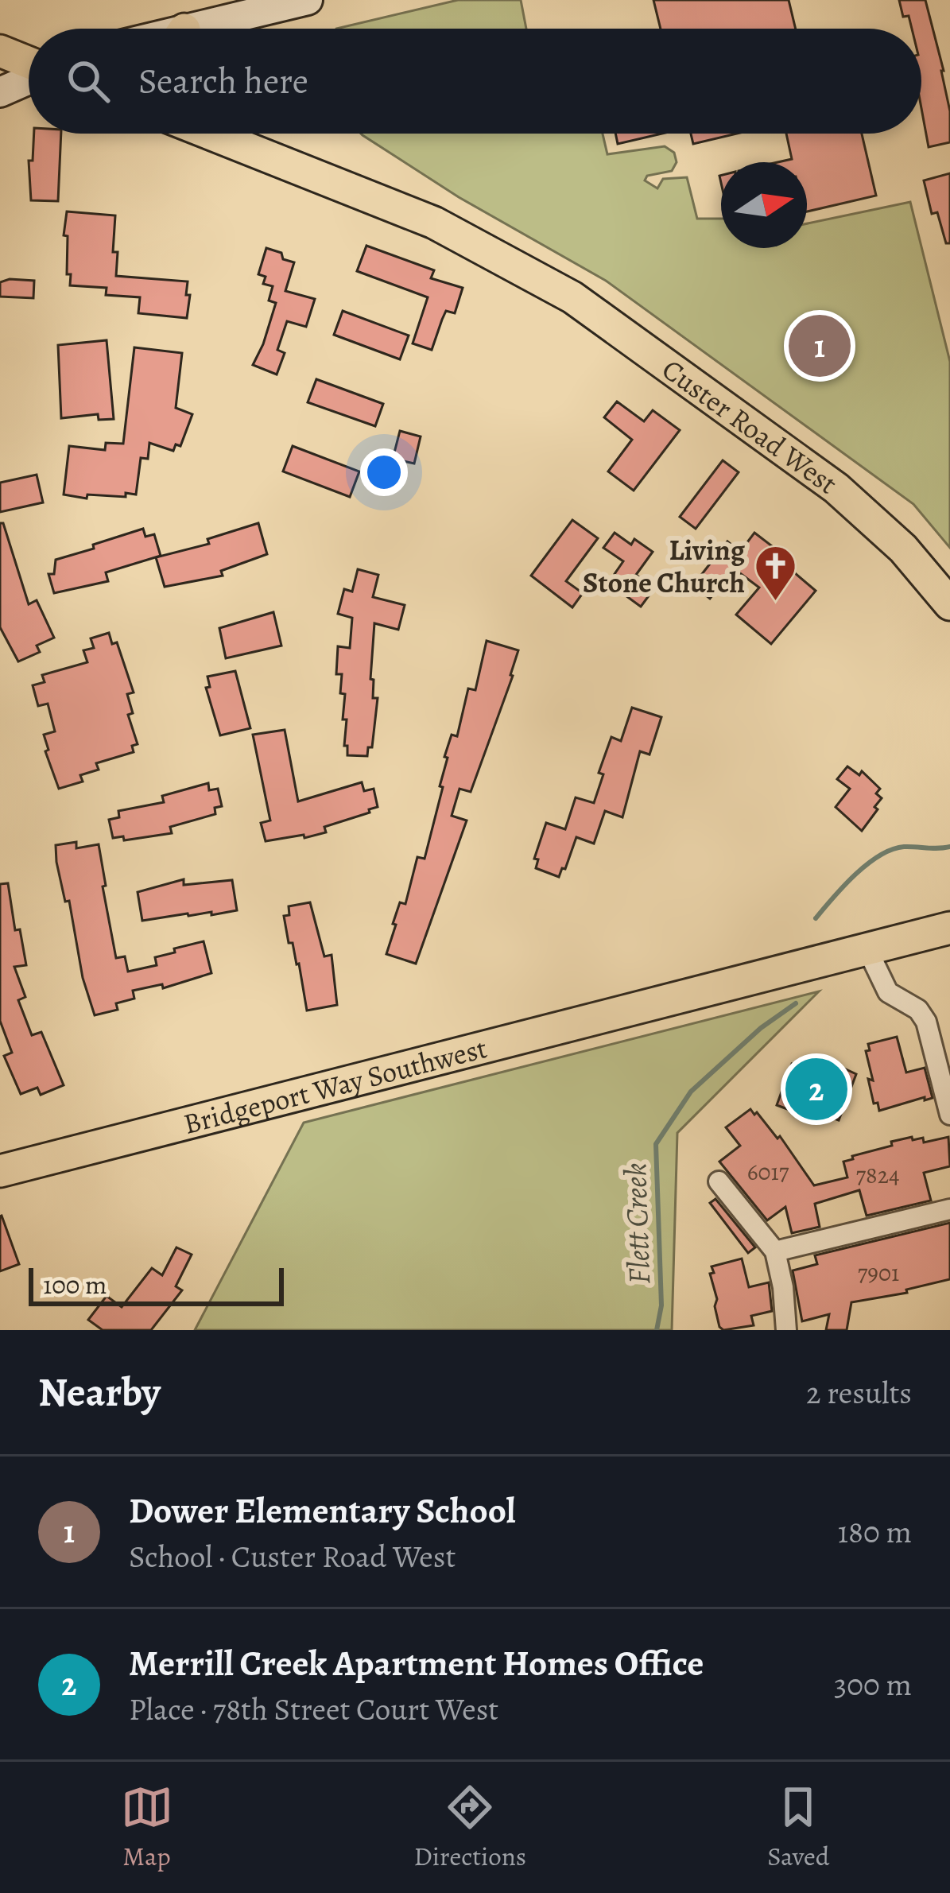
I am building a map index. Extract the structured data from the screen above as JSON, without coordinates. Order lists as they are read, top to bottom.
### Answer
{
  "streets": {
    "main road": ["Custer Road West", "Bridgeport Way Southwest"]
  },
  "water": ["Flett Creek"],
  "places": {
    "church": ["Living Stone Church"]
  },
  "house_numbers": ["6017", "7824", "7901"],
  "scale_bar": "100 m",
  "north": "right",
  "page": {
    "search": "Search here",
    "pins": ["1", "2"],
    "scale": "100 m",
    "heading": ["Nearby", "2 results"],
    "list": [
      {
        "mark": "1",
        "name": "Dower Elementary School",
        "note": "School · Custer Road West",
        "value": "180 m"
      },
      {
        "mark": "2",
        "name": "Merrill Creek Apartment Homes Office",
        "note": "Place · 78th Street Court West",
        "value": "300 m"
      }
    ],
    "nav": ["Map", "Directions", "Saved"]
  }
}
